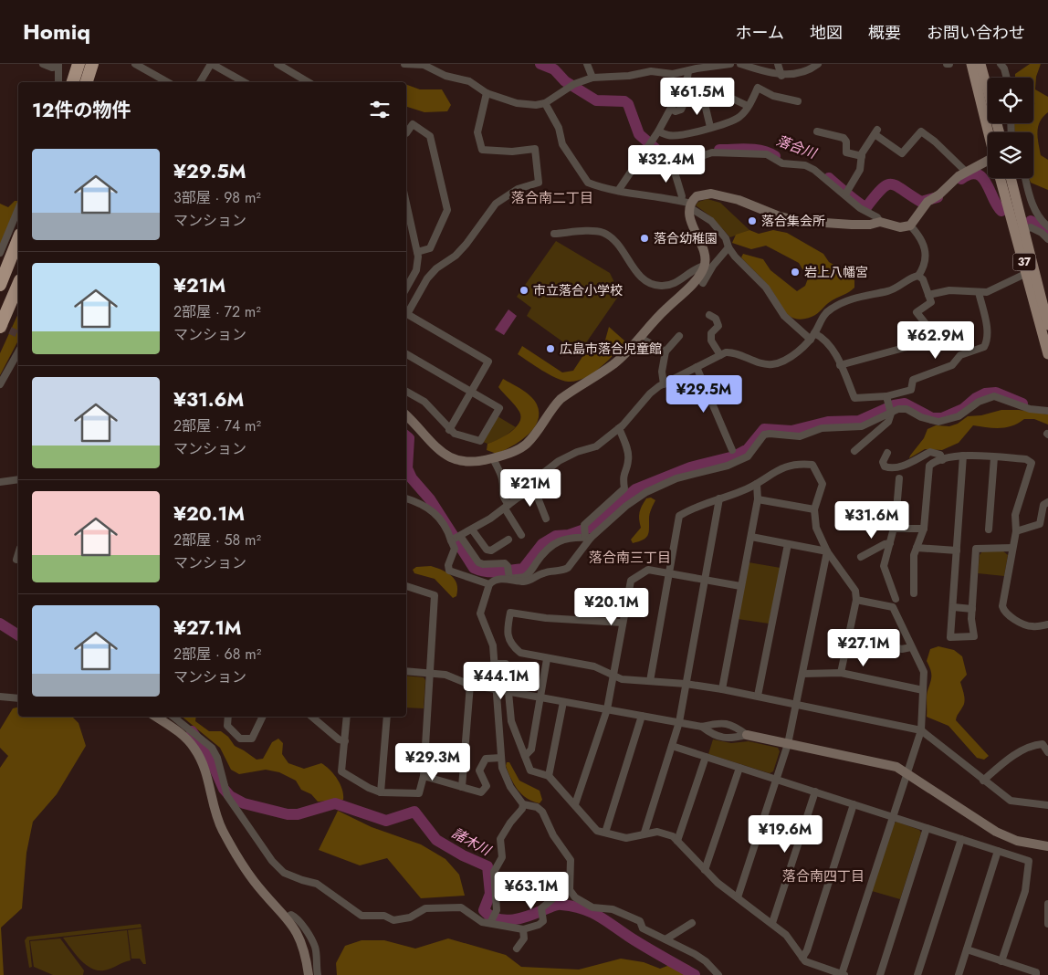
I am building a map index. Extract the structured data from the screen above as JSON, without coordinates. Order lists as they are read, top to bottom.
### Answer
{
  "streets": {
    "main road": ["37"]
  },
  "districts": ["落合南二丁目", "落合南三丁目", "落合南四丁目"],
  "water": ["落合川", "諸木川"],
  "places": [
    "落合集会所",
    "落合幼稚園",
    "岩上八幡宮",
    "市立落合小学校",
    "広島市落合児童館"
  ],
  "page": {
    "header": "Homiq",
    "nav": [
      "ホーム",
      "地図",
      "概要",
      "お問い合わせ"
    ],
    "price": [
      "¥61.5M",
      "¥32.4M",
      "¥62.9M",
      "¥29.5M",
      "¥21M",
      "¥31.6M",
      "¥20.1M",
      "¥27.1M",
      "¥44.1M",
      "¥29.3M",
      "¥19.6M",
      "¥63.1M"
    ],
    "heading": "12件の物件",
    "list": [
      {
        "name": "¥29.5M",
        "note": "3部屋 · 98 m² · マンション"
      },
      {
        "name": "¥21M",
        "note": "2部屋 · 72 m² · マンション"
      },
      {
        "name": "¥31.6M",
        "note": "2部屋 · 74 m² · マンション"
      },
      {
        "name": "¥20.1M",
        "note": "2部屋 · 58 m² · マンション"
      },
      {
        "name": "¥27.1M",
        "note": "2部屋 · 68 m² · マンション"
      }
    ]
  }
}
